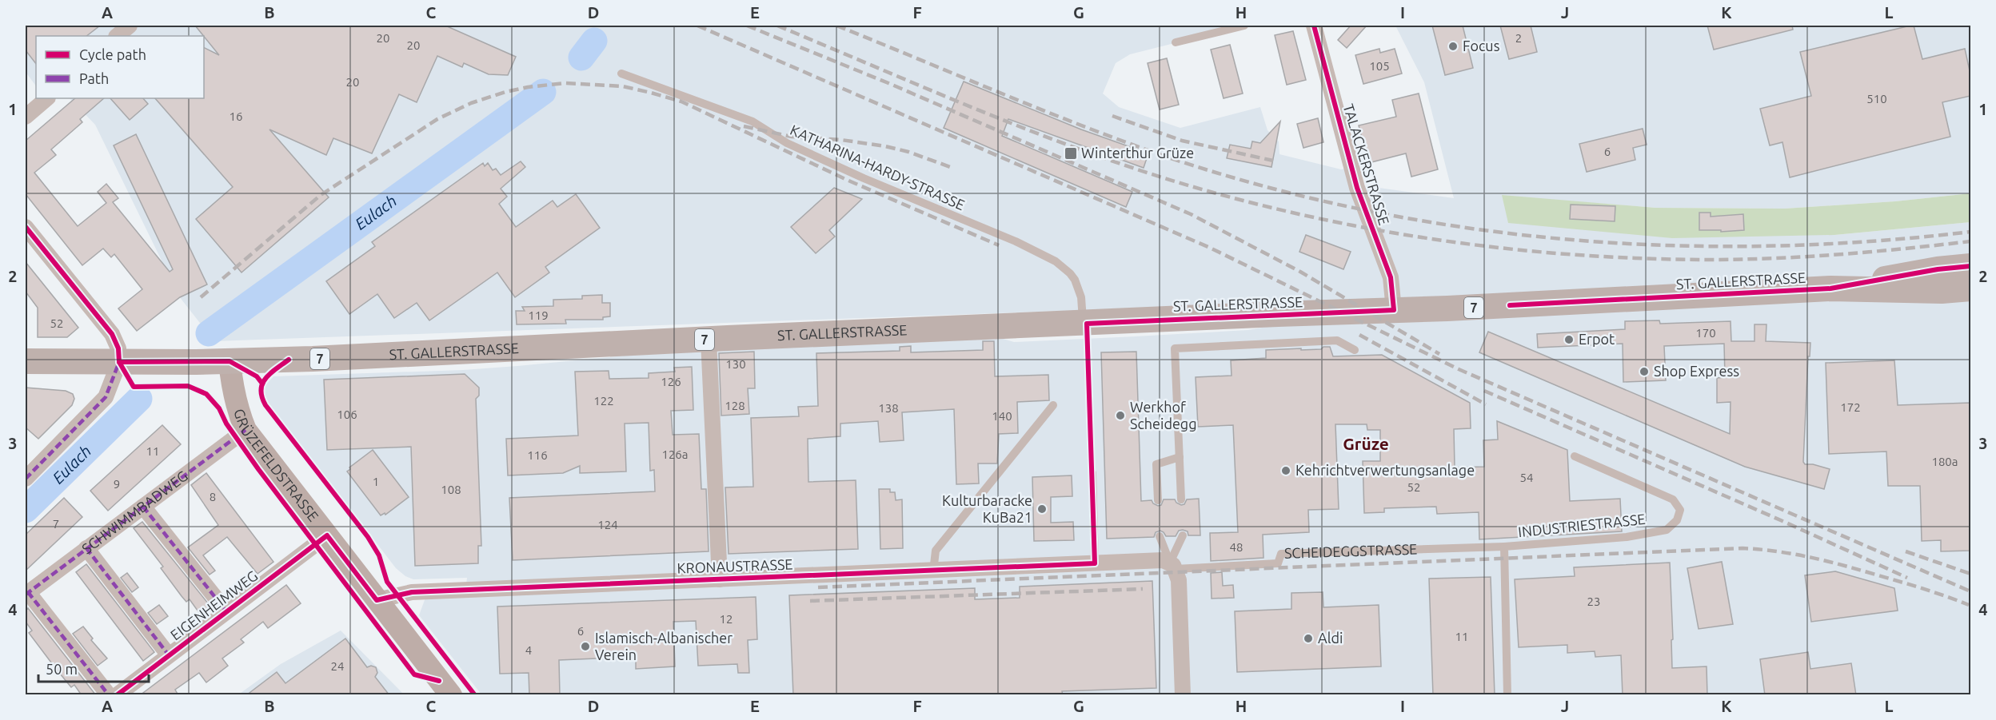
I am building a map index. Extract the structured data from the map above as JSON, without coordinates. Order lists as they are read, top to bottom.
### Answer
{
  "streets": {
    "main road": ["ST. GALLERSTRASSE", "7", "GRÜZEFELDSTRASSE"],
    "street": [
      "TALACKERSTRASSE",
      "SCHWIMMBADWEG",
      "KRONAUSTRASSE",
      "EIGENHEIMWEG"
    ],
    "lane": ["KATHARINA-HARDY-STRASSE", "INDUSTRIESTRASSE", "SCHEIDEGGSTRASSE"]
  },
  "crossings": [
    ["TALACKERSTRASSE", "ST. GALLERSTRASSE"],
    ["KATHARINA-HARDY-STRASSE", "ST. GALLERSTRASSE"],
    ["ST. GALLERSTRASSE", "GRÜZEFELDSTRASSE"],
    ["GRÜZEFELDSTRASSE", "SCHWIMMBADWEG"],
    ["GRÜZEFELDSTRASSE", "KRONAUSTRASSE"],
    ["GRÜZEFELDSTRASSE", "EIGENHEIMWEG"],
    ["INDUSTRIESTRASSE", "SCHEIDEGGSTRASSE"],
    ["SCHEIDEGGSTRASSE", "KRONAUSTRASSE"]
  ],
  "districts": ["Grüze"],
  "water": ["Eulach"],
  "places": {
    "other": [
      "Focus",
      "Erpot",
      "Shop Express",
      "Werkhof Scheidegg",
      "Kehrichtverwertungsanlage",
      "Kulturbaracke KuBa21",
      "Aldi",
      "Islamisch-Albanischer Verein"
    ],
    "transit": ["Winterthur Grüze"]
  },
  "house_numbers": [
    "20",
    "2",
    "20",
    "105",
    "20",
    "510",
    "16",
    "6",
    "119",
    "52",
    "170",
    "130",
    "126",
    "122",
    "128",
    "172",
    "138",
    "106",
    "140",
    "11",
    "126a",
    "116",
    "180a",
    "54",
    "1",
    "9",
    "52",
    "108",
    "8",
    "7",
    "124",
    "48",
    "23",
    "12",
    "6",
    "11",
    "4",
    "24"
  ],
  "legend": ["Cycle path", "Path"],
  "scale_bar": "50 m",
  "grid": {
    "columns": [
      "A",
      "B",
      "C",
      "D",
      "E",
      "F",
      "G",
      "H",
      "I",
      "J",
      "K",
      "L"
    ],
    "rows": [
      "1",
      "2",
      "3",
      "4"
    ]
  }
}
